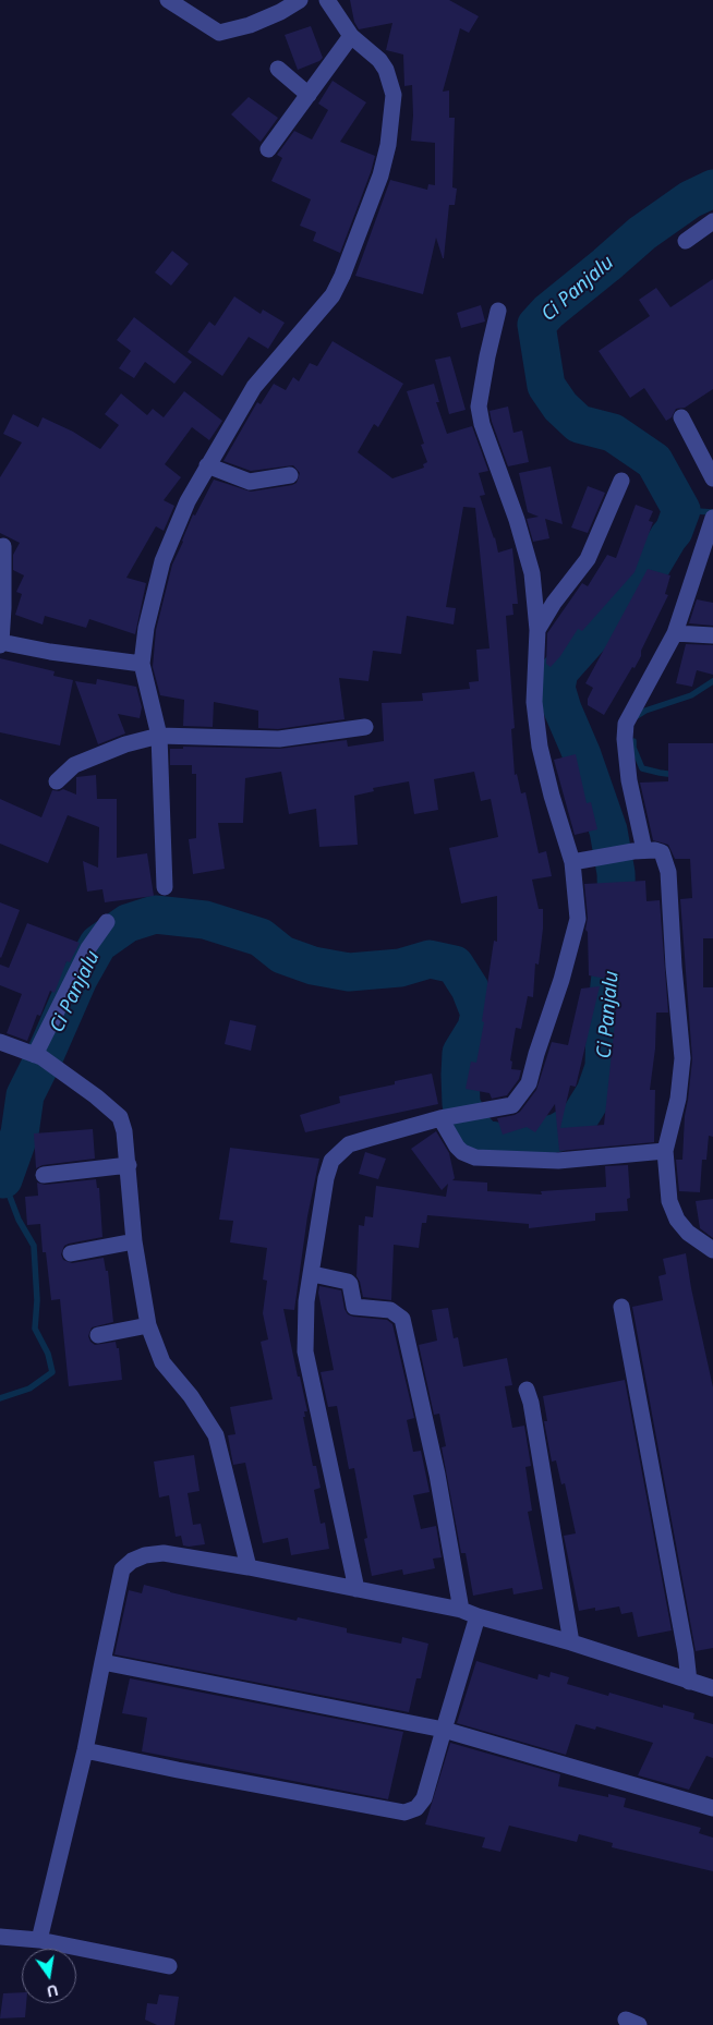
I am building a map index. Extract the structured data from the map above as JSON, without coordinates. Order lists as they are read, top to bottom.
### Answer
{
  "water": ["Ci Panjalu"],
  "north": "bottom"
}
